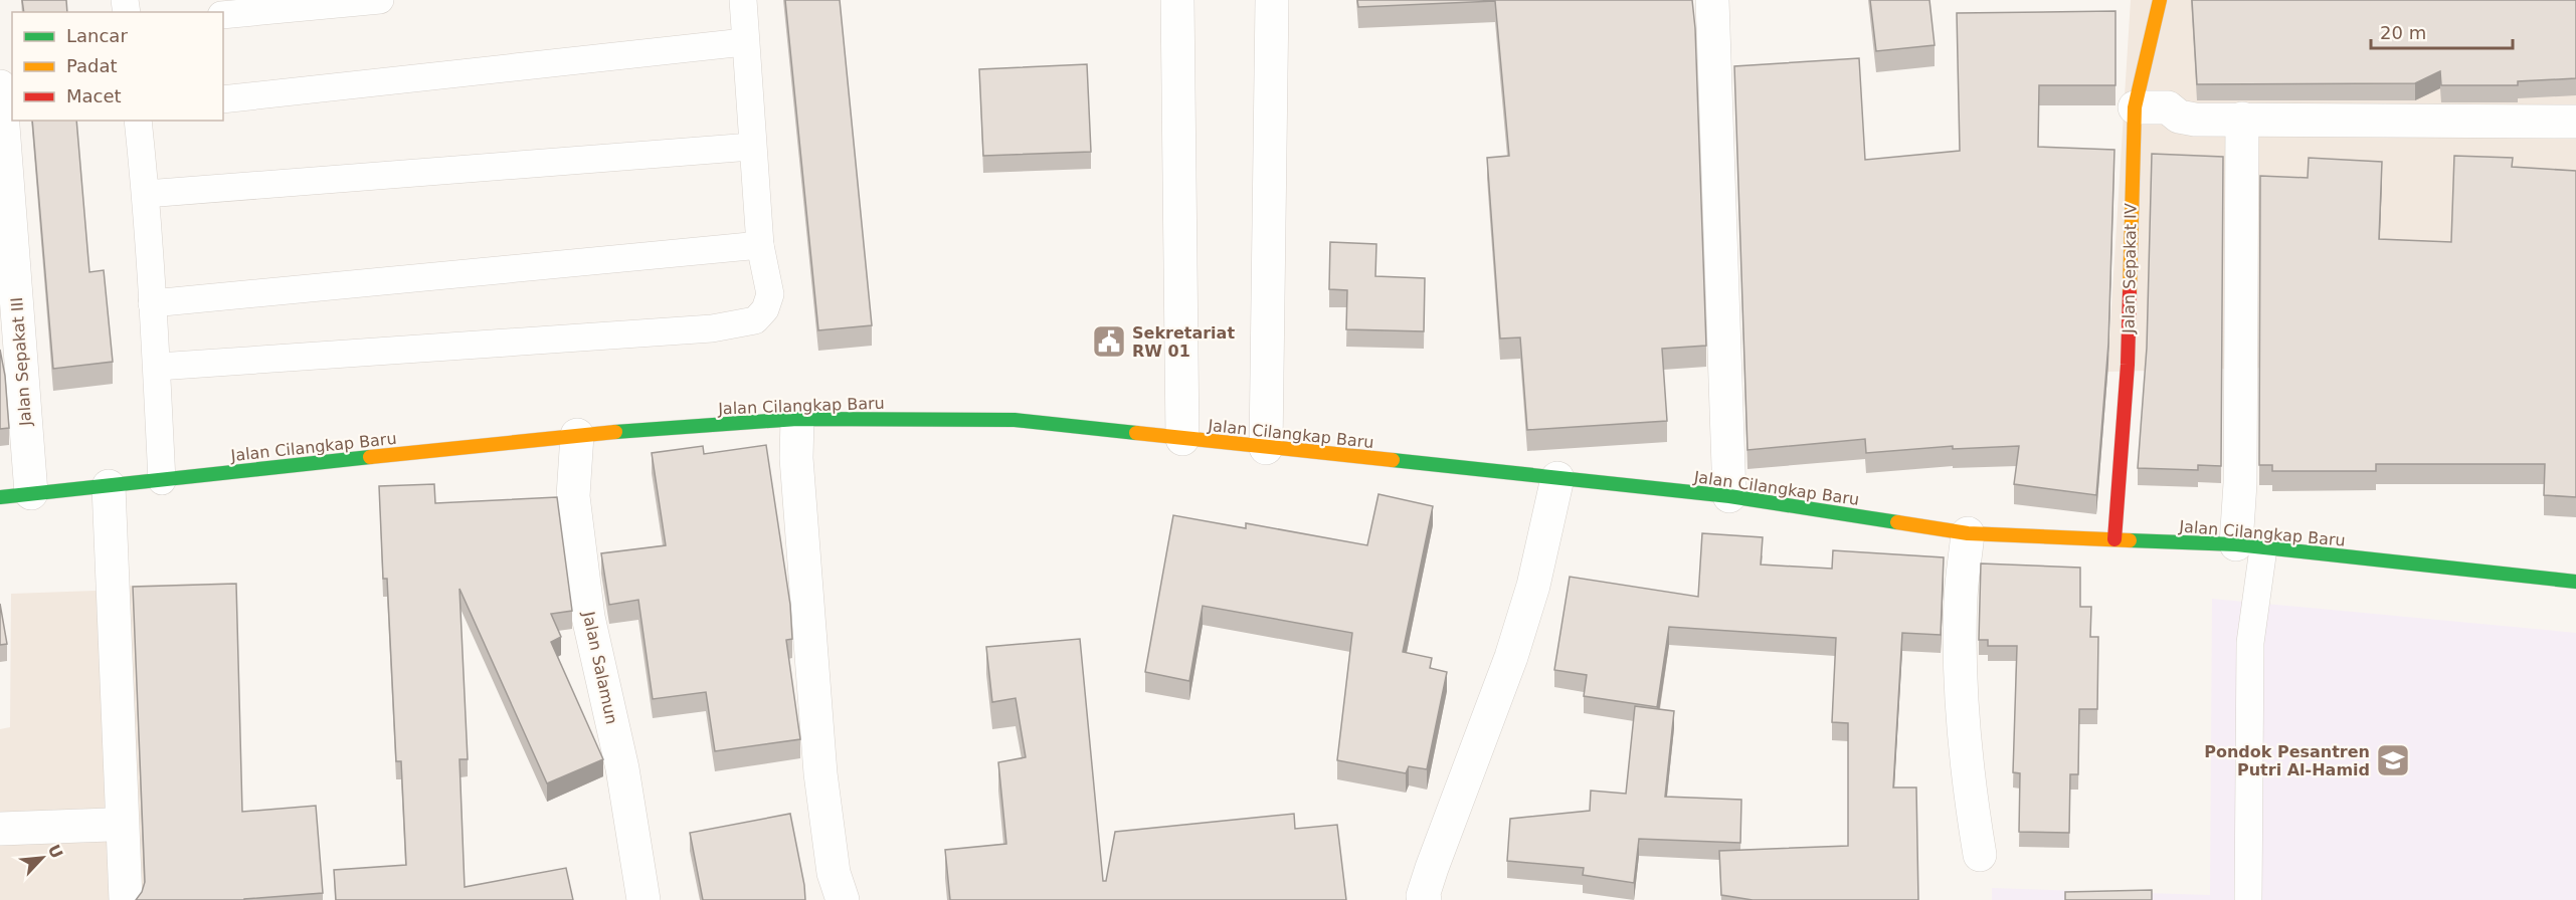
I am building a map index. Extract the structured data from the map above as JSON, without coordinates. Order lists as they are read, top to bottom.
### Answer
{
  "streets": {
    "street": [
      "Jalan Sepakat IV",
      "Jalan Sepakat III",
      "Jalan Cilangkap Baru",
      "Jalan Salamun"
    ]
  },
  "crossings": [
    ["Jalan Sepakat IV", "Jalan Cilangkap Baru"],
    ["Jalan Sepakat III", "Jalan Cilangkap Baru"],
    ["Jalan Cilangkap Baru", "Jalan Salamun"]
  ],
  "places": {
    "public building": ["Sekretariat RW 01"],
    "school or university": ["Pondok Pesantren Putri Al-Hamid"]
  },
  "legend": ["Lancar", "Padat", "Macet"],
  "scale_bar": "20 m",
  "north": "top right"
}
